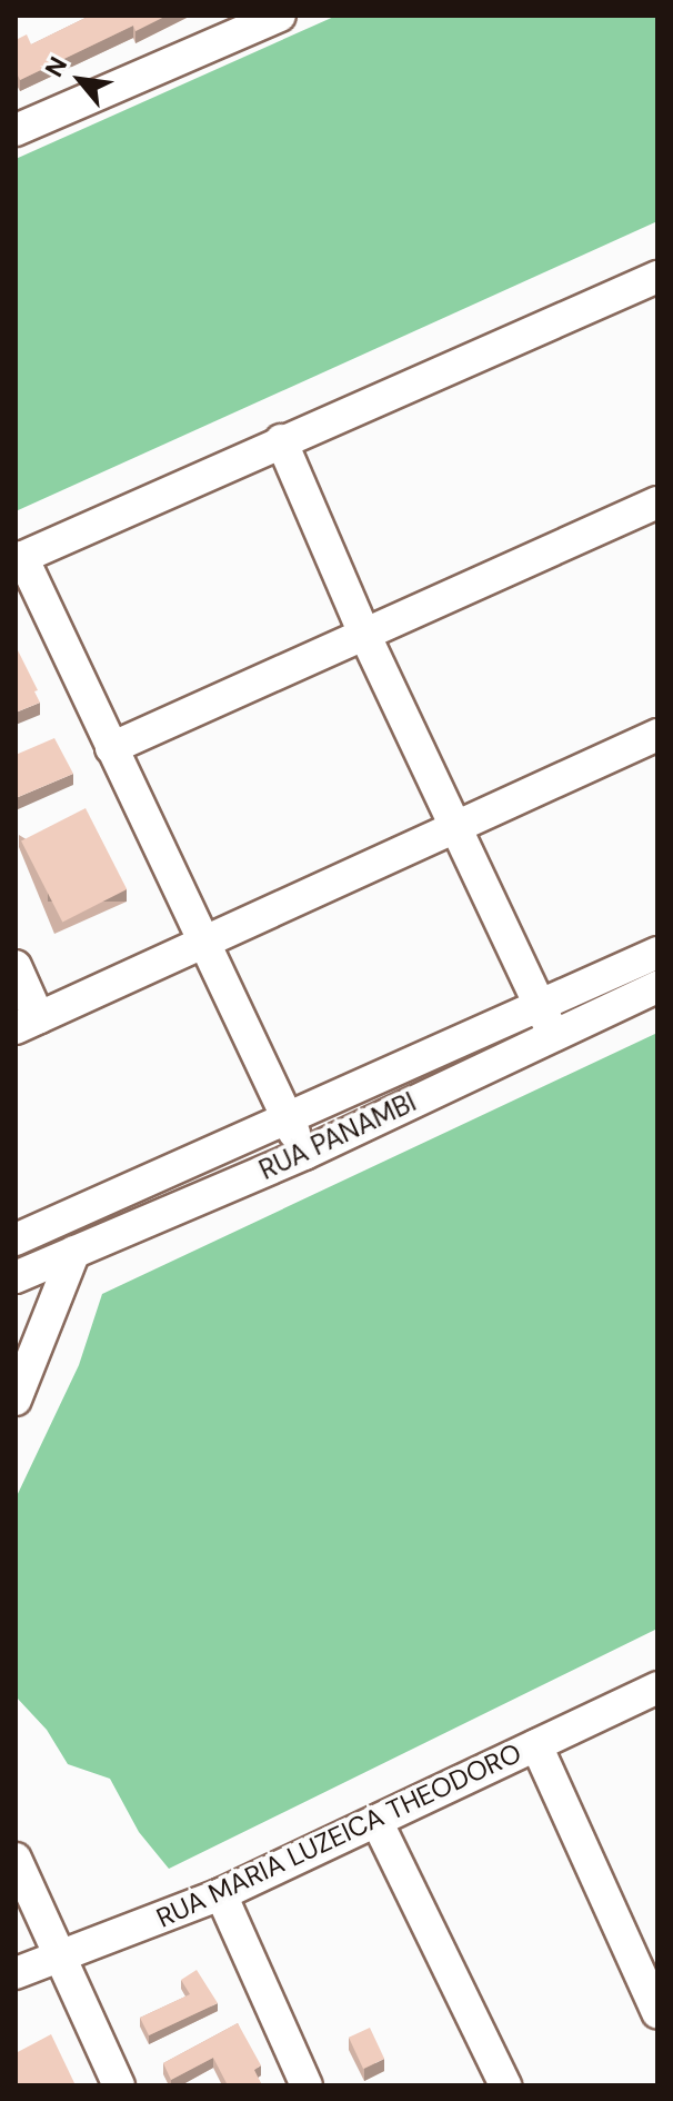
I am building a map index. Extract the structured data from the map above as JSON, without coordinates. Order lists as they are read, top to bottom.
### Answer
{
  "streets": {
    "street": ["RUA PANAMBI", "RUA MARIA LUZEICA THEODORO"]
  },
  "north": "top left"
}
